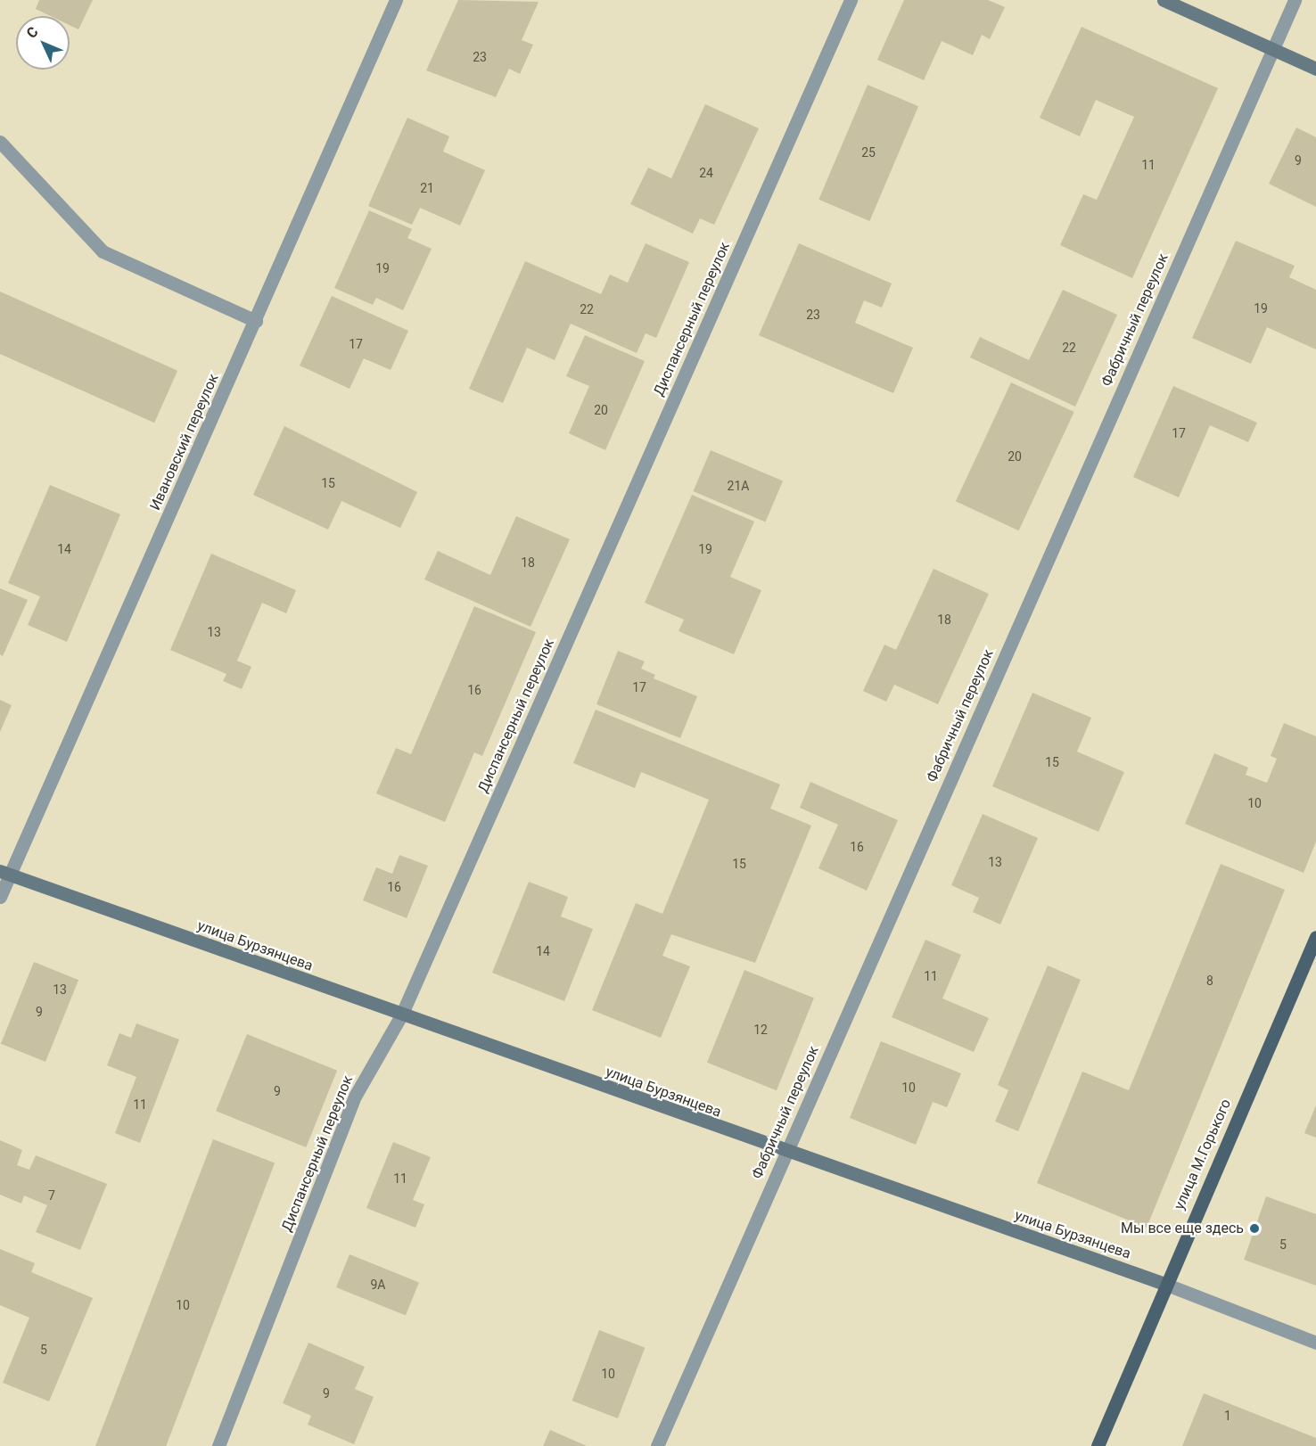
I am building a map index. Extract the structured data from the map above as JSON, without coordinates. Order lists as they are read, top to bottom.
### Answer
{
  "streets": {
    "main road": ["улица М.Горького"],
    "street": [
      "Диспансерный переулок",
      "Фабричный переулок",
      "Ивановский переулок",
      "улица Бурзянцева"
    ]
  },
  "crossings": [
    ["Диспансерный переулок", "улица Бурзянцева"],
    ["Фабричный переулок", "улица Бурзянцева"],
    ["Ивановский переулок", "улица Бурзянцева"],
    ["улица Бурзянцева", "улица М.Горького"]
  ],
  "places": ["Мы все еще здесь"],
  "house_numbers": [
    "23",
    "25",
    "9",
    "11",
    "24",
    "21",
    "19",
    "19",
    "22",
    "23",
    "17",
    "22",
    "20",
    "17",
    "20",
    "15",
    "21А",
    "14",
    "19",
    "18",
    "18",
    "13",
    "17",
    "16",
    "15",
    "10",
    "16",
    "13",
    "15",
    "16",
    "14",
    "11",
    "8",
    "13",
    "9",
    "12",
    "10",
    "9",
    "11",
    "11",
    "7",
    "5",
    "9А",
    "10",
    "5",
    "10",
    "9",
    "1"
  ],
  "north": "top left"
}
